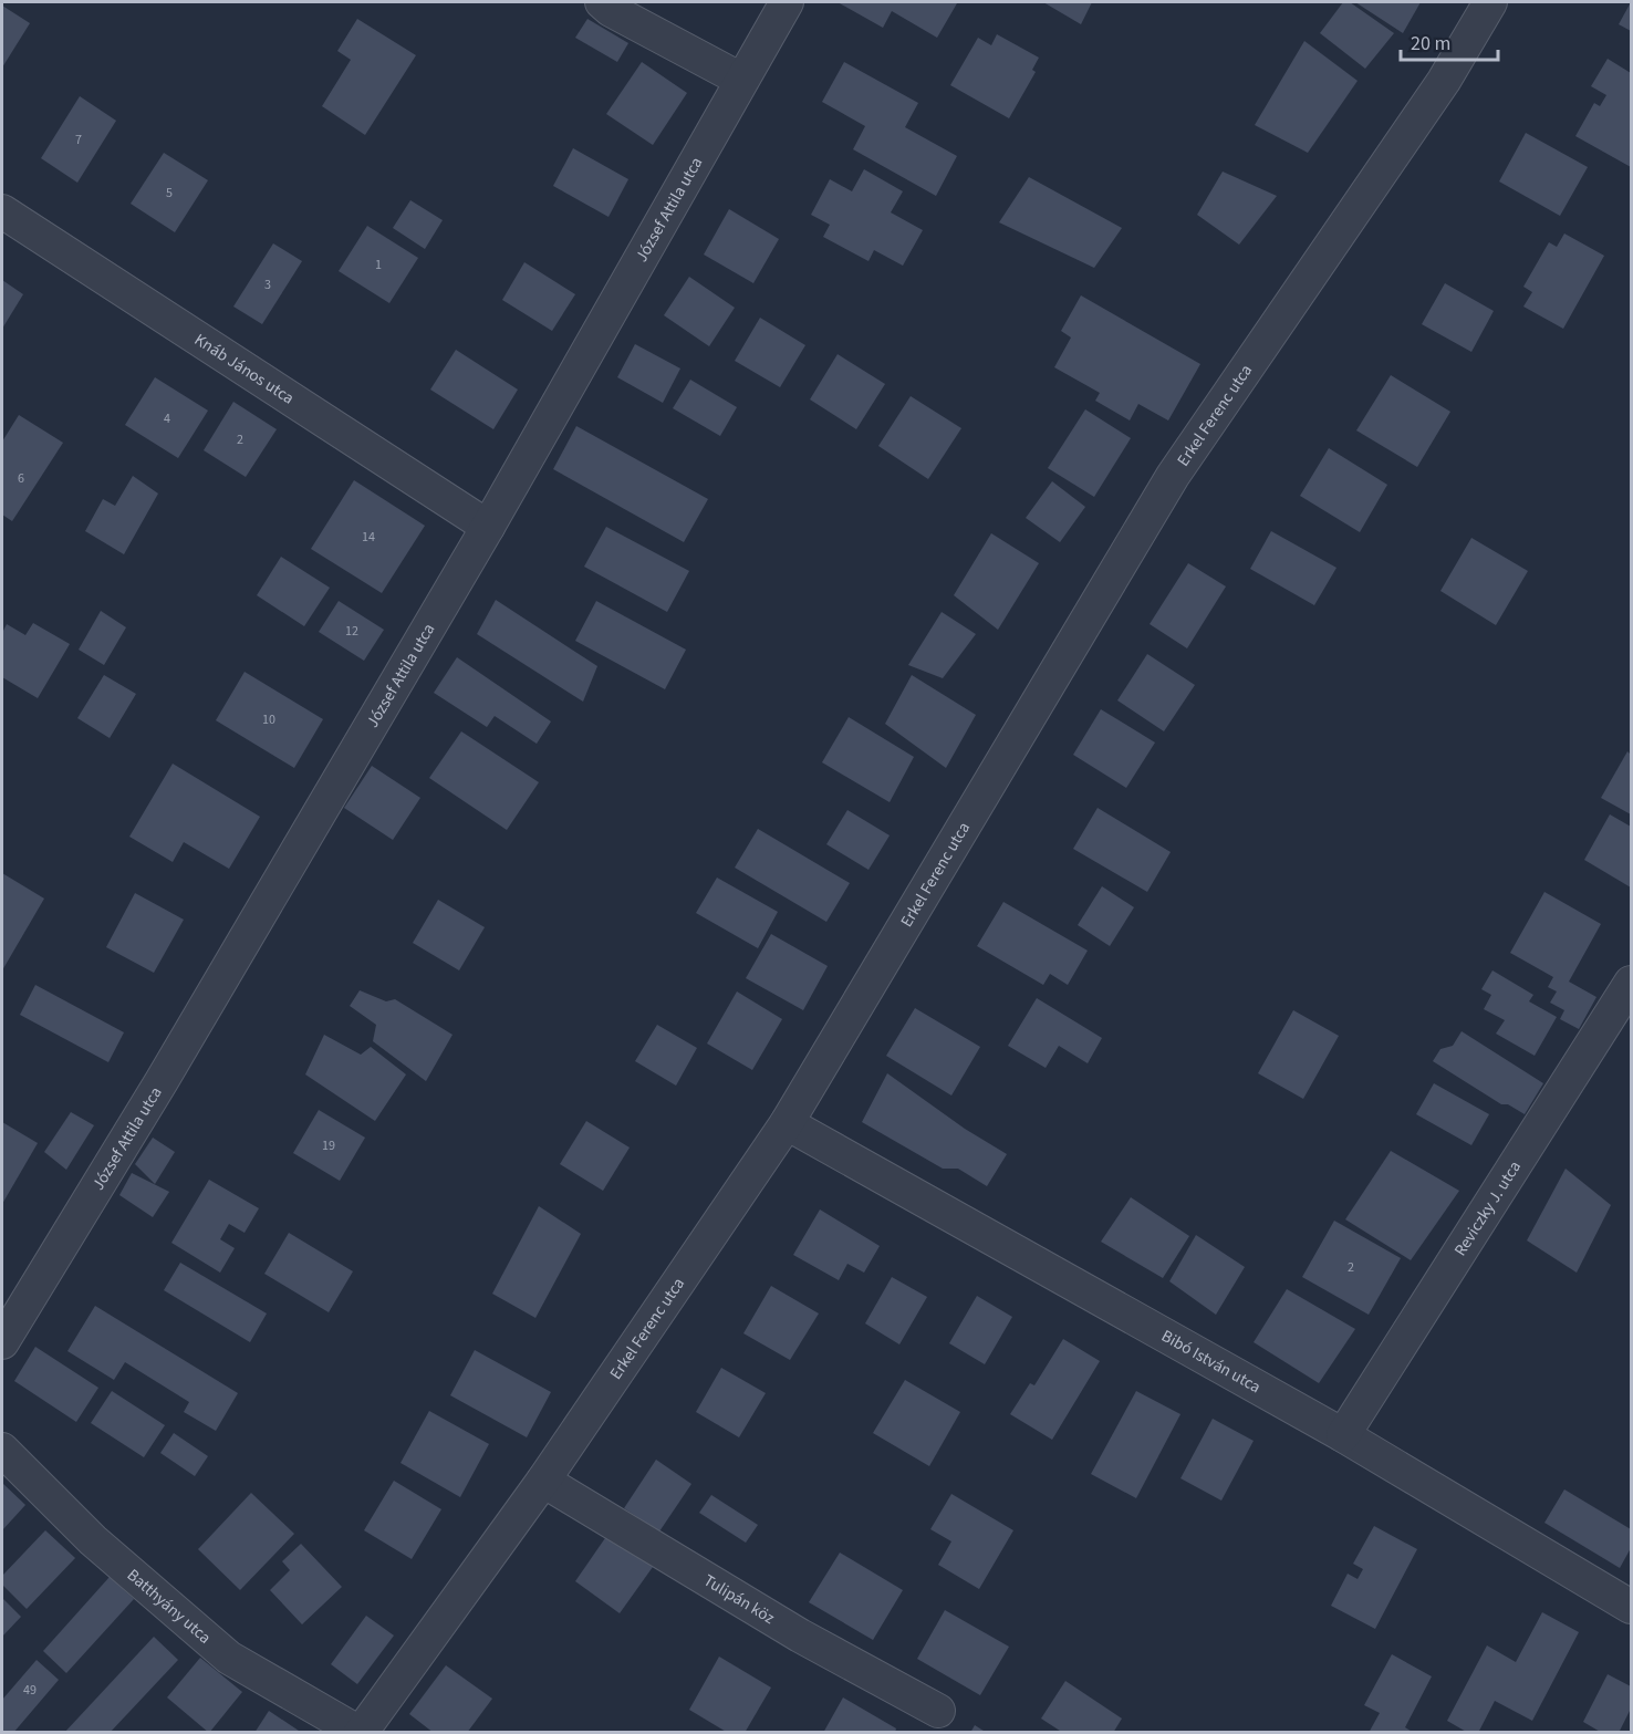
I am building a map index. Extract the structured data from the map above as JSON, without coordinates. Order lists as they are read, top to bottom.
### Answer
{
  "streets": {
    "street": [
      "József Attila utca",
      "Knáb János utca",
      "Erkel Ferenc utca",
      "Reviczky J. utca",
      "Bibó István utca",
      "Tulipán köz",
      "Batthyány utca"
    ]
  },
  "crossings": [
    ["József Attila utca", "Knáb János utca"],
    ["Erkel Ferenc utca", "Bibó István utca"],
    ["Erkel Ferenc utca", "Tulipán köz"],
    ["Erkel Ferenc utca", "Batthyány utca"],
    ["Reviczky J. utca", "Bibó István utca"]
  ],
  "house_numbers": [
    "7",
    "5",
    "1",
    "3",
    "4",
    "2",
    "6",
    "14",
    "12",
    "10",
    "19",
    "2",
    "49"
  ],
  "scale_bar": "20 m"
}
